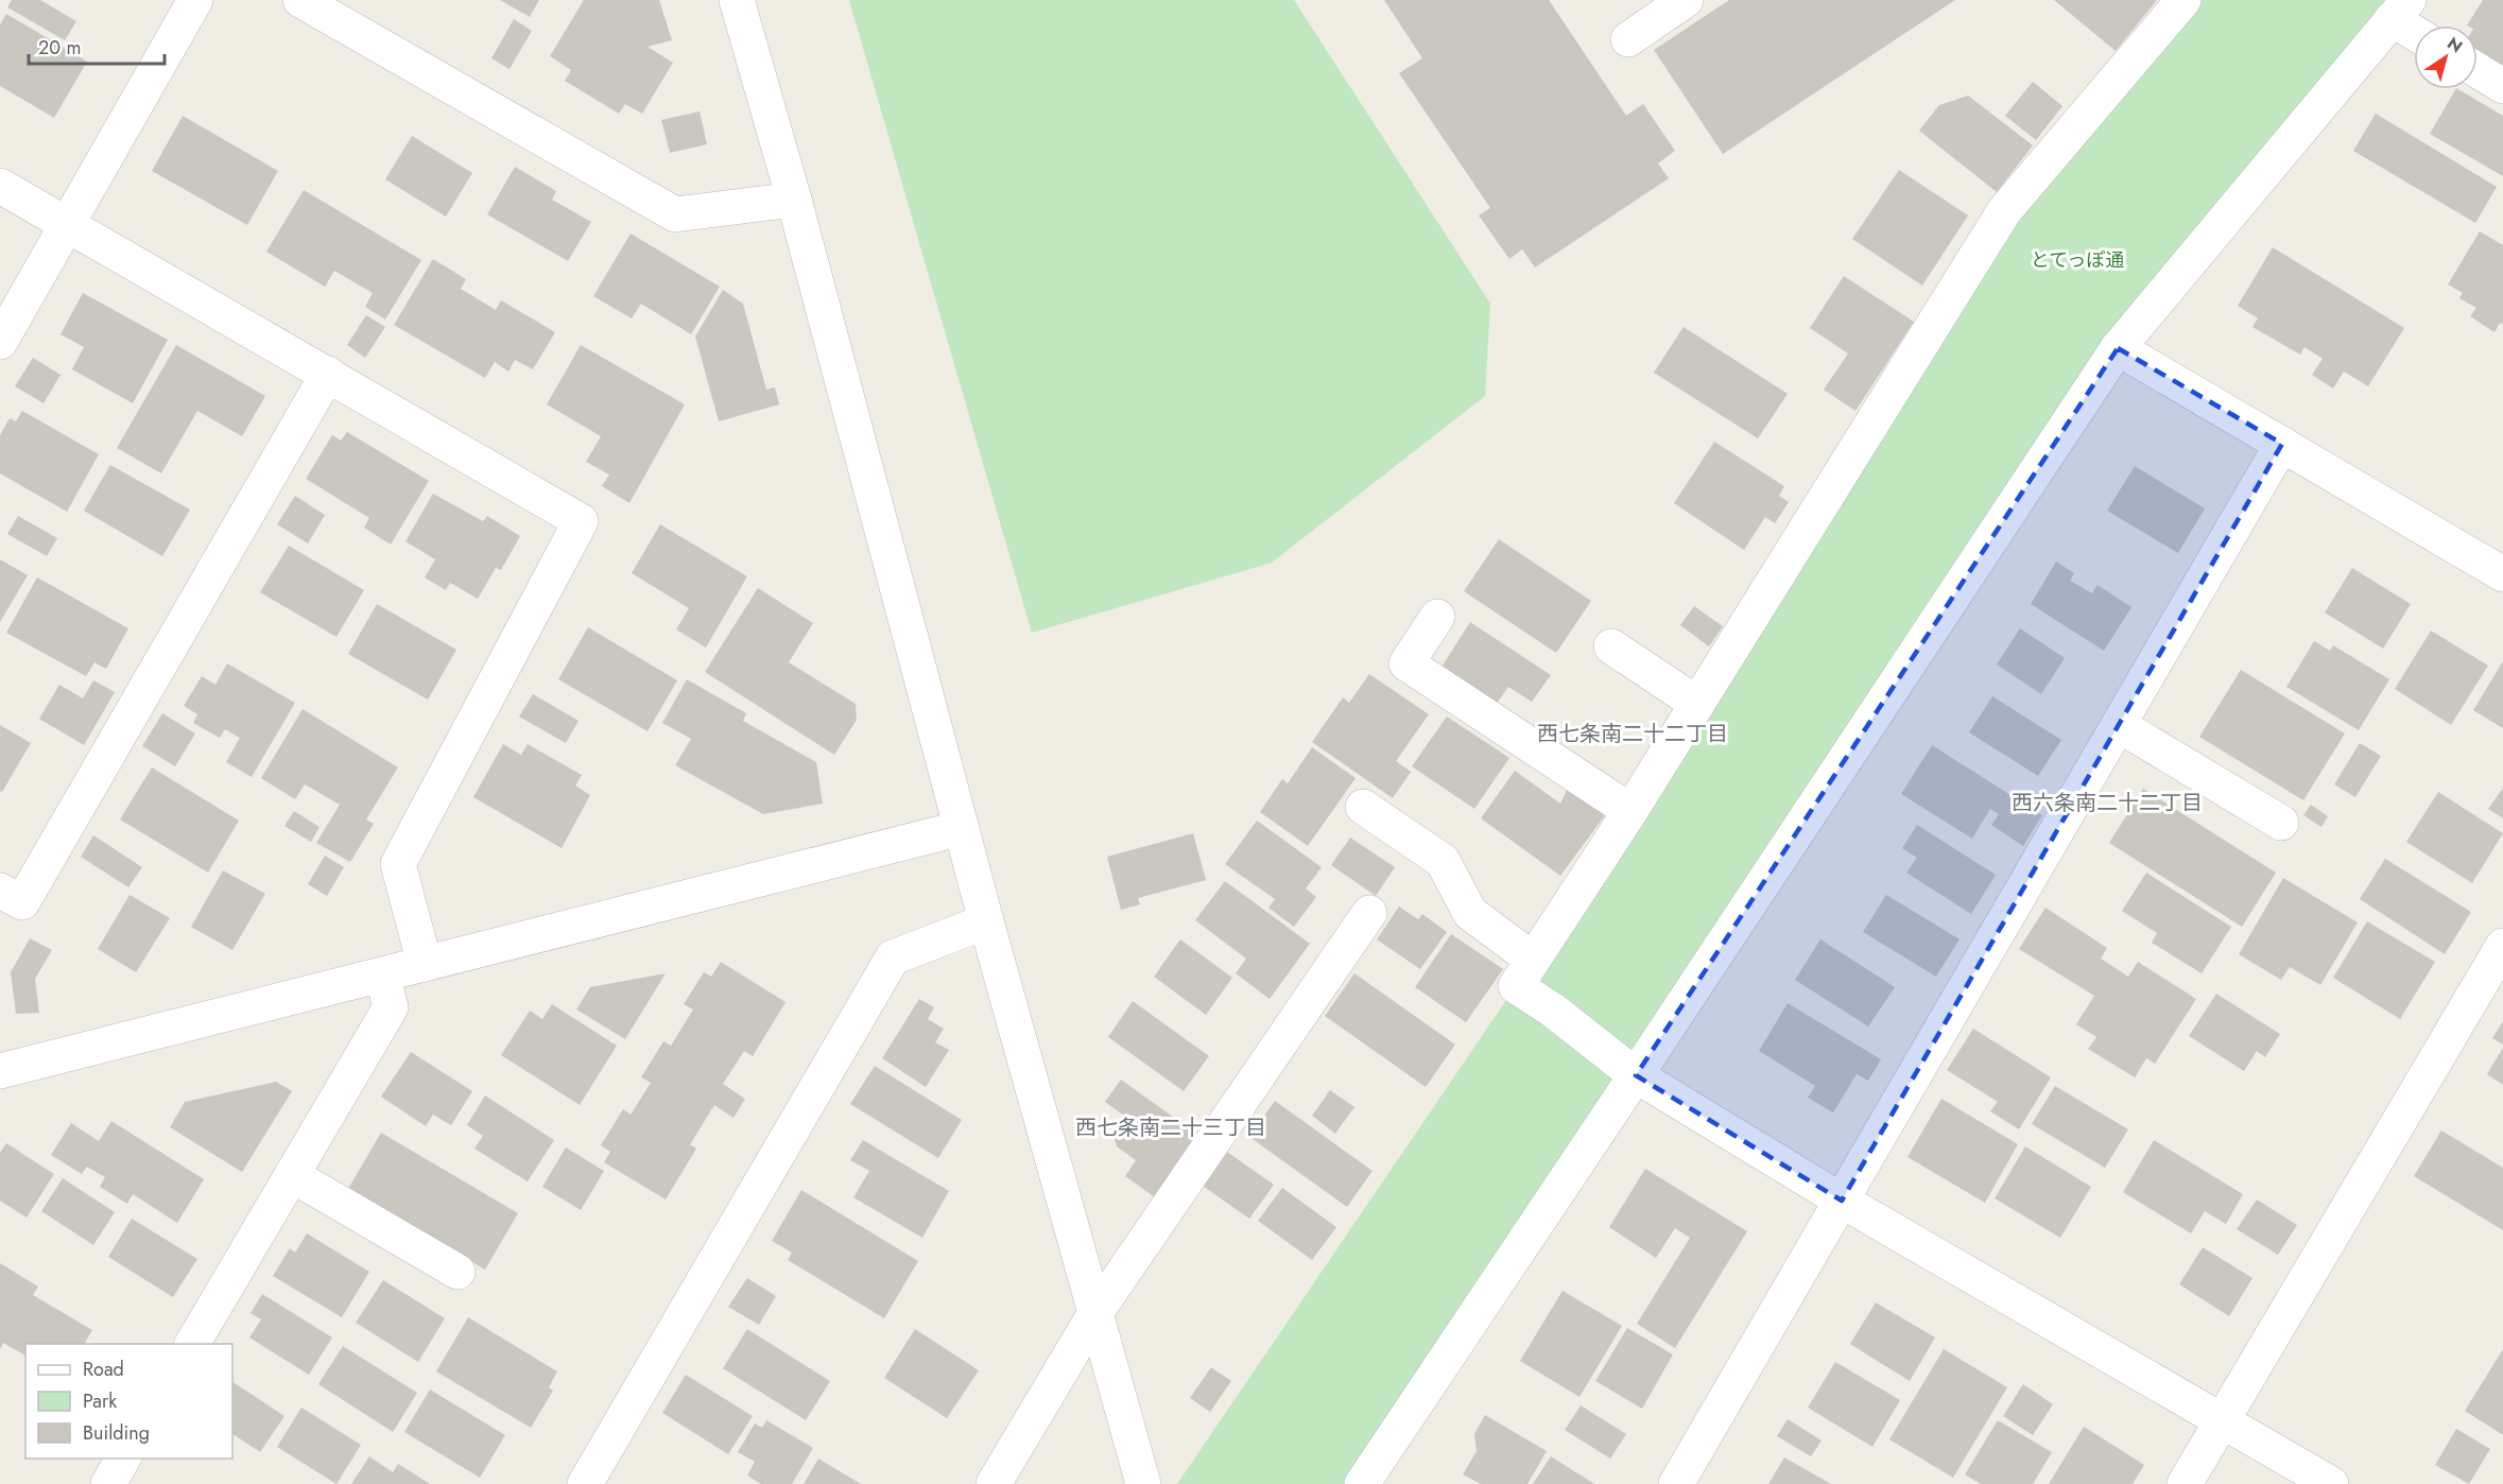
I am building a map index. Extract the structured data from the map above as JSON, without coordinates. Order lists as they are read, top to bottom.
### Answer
{
  "districts": ["西七条南二十二丁目", "西六条南二十二丁目", "西七条南二十三丁目"],
  "parks": ["とてっぽ通"],
  "legend": ["Road", "Park", "Building"],
  "scale_bar": "20 m",
  "north": "top right"
}
